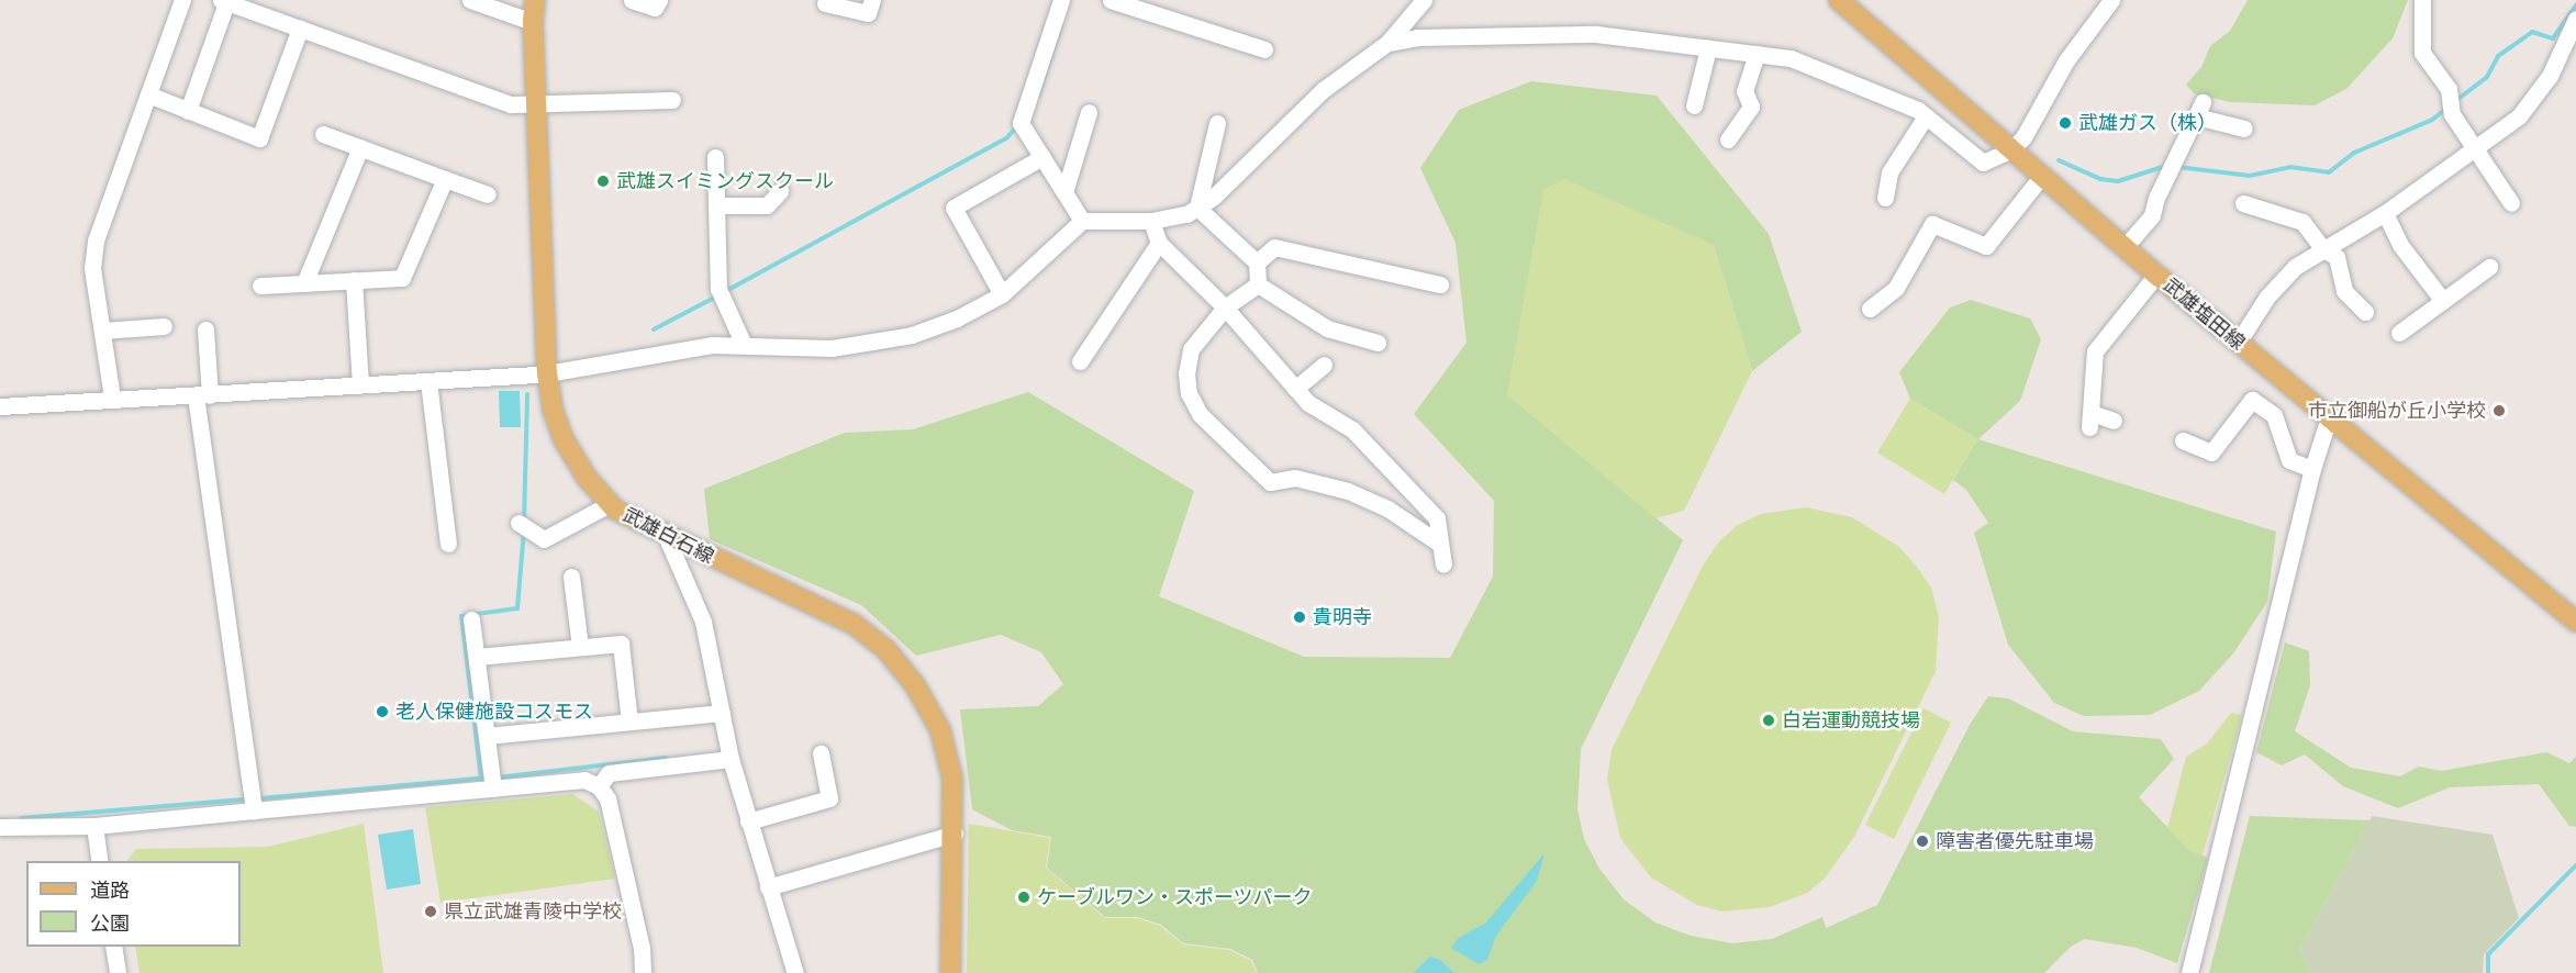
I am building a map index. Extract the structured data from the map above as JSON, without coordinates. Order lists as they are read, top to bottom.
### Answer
{
  "streets": {
    "main road": ["武雄塩田線", "武雄白石線"]
  },
  "places": [
    "武雄ガス（株）",
    "武雄スイミングスクール",
    "市立御船が丘小学校",
    "貴明寺",
    "老人保健施設コスモス",
    "白岩運動競技場",
    "障害者優先駐車場",
    "ケーブルワン・スポーツパーク",
    "県立武雄青陵中学校"
  ],
  "legend": ["道路", "公園"]
}
